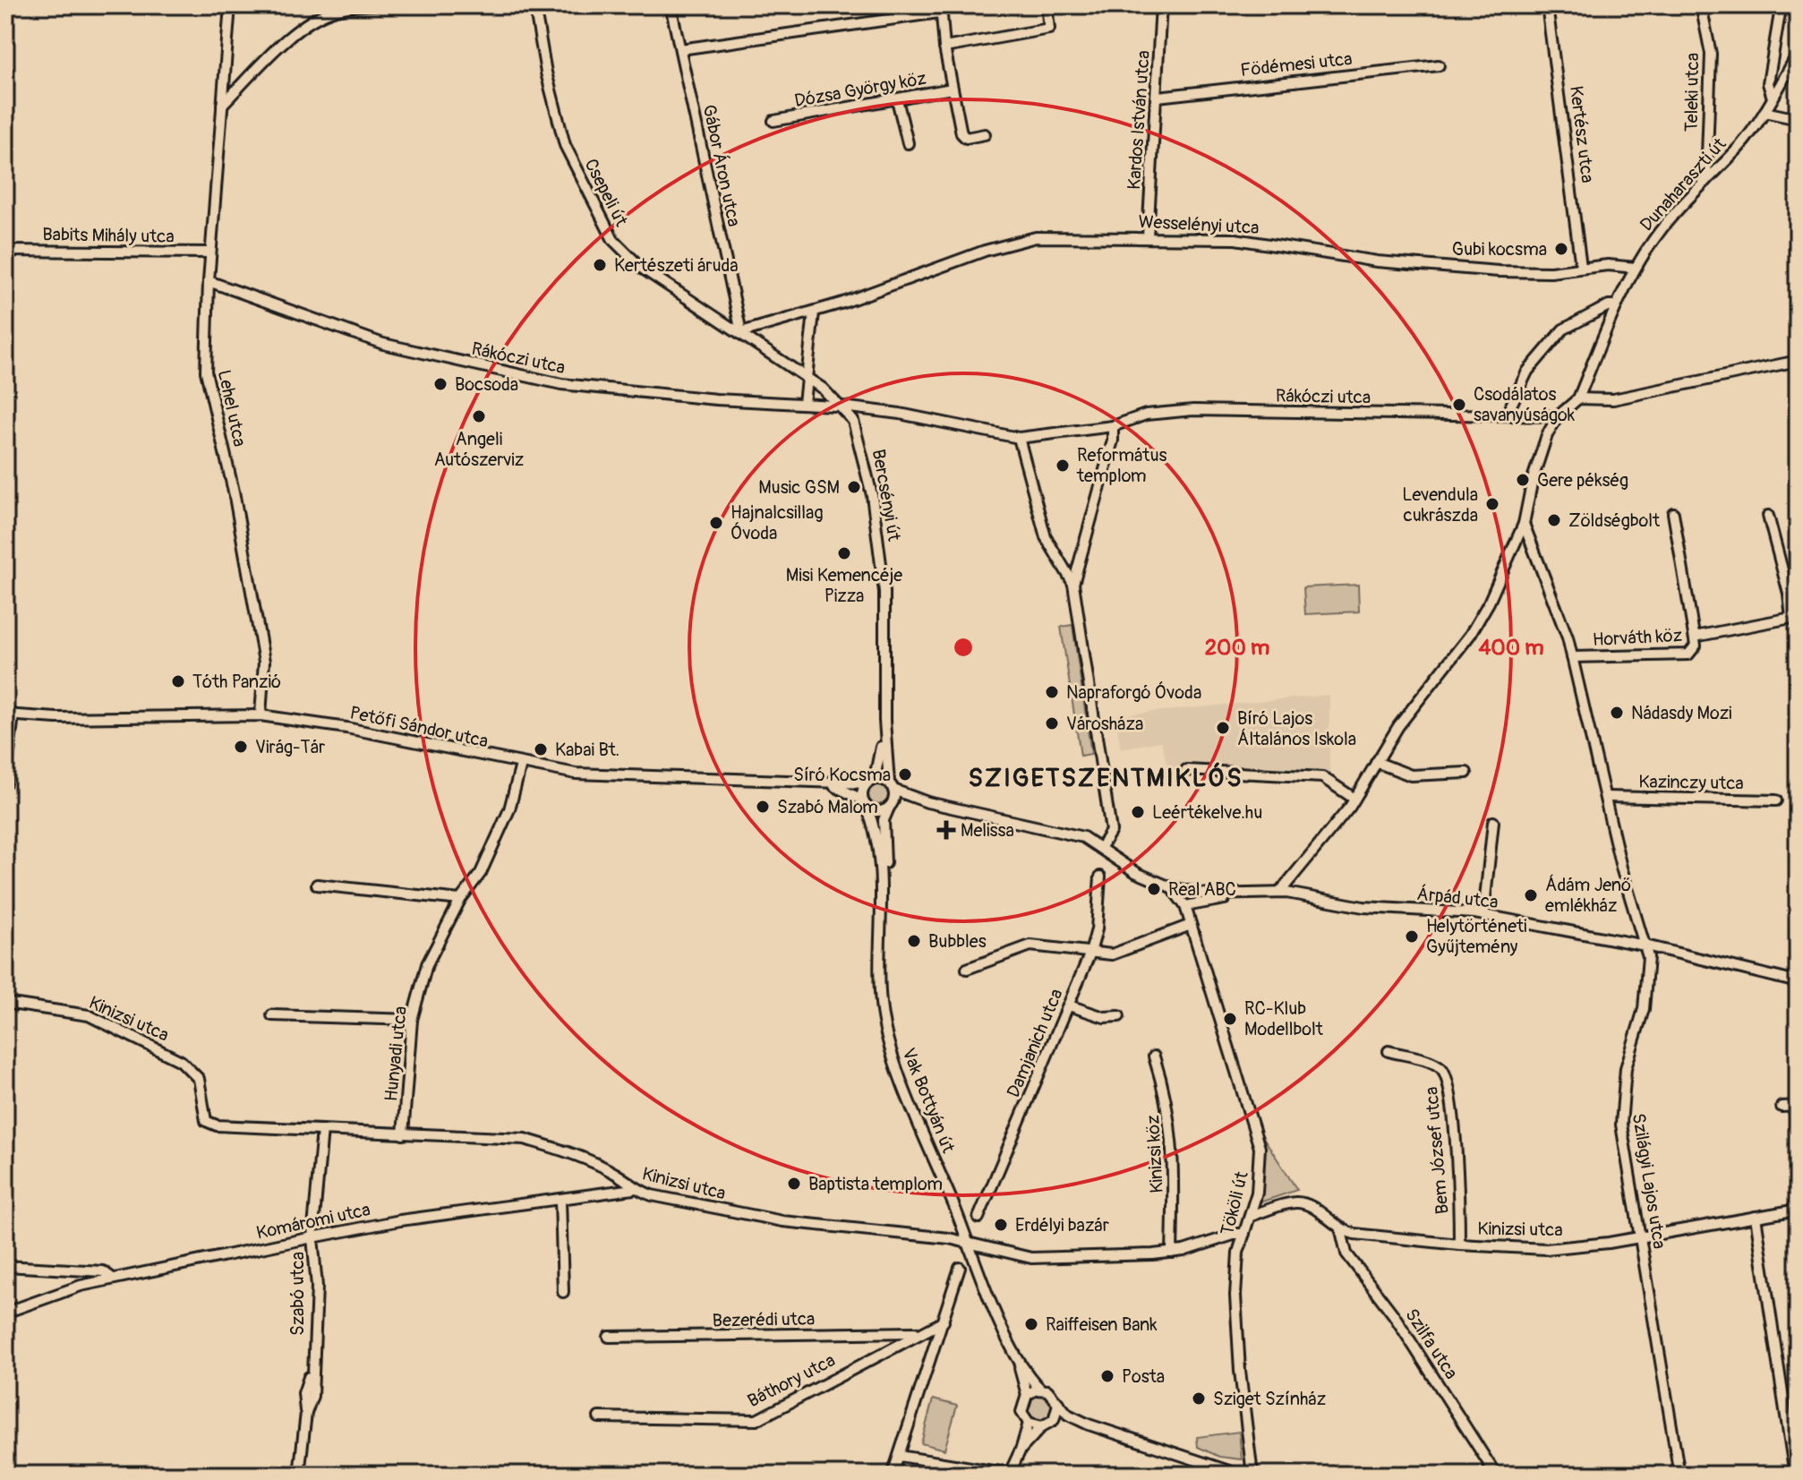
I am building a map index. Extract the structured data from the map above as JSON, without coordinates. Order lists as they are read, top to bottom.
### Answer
{
  "streets": {
    "street": [
      "Födémesi utca",
      "Dózsa György köz",
      "Teleki utca",
      "Kardos István utca",
      "Kertész utca",
      "Gábor Áron utca",
      "Dunaharaszti út",
      "Csepeli út",
      "Wesselényi utca",
      "Babits Mihály utca",
      "Rákóczi utca",
      "Lehel utca",
      "Bercsényi út",
      "Horváth köz",
      "Petőfi Sándor utca",
      "Kazinczy utca",
      "Árpád utca",
      "Kinizsi utca",
      "Damjanich utca",
      "Hunyadi utca",
      "Vak Bottyán út",
      "Bem József utca",
      "Kinizsi köz",
      "Szilágyi Lajos utca",
      "Tököli út",
      "Komáromi utca",
      "Szabó utca",
      "Bezerédi utca",
      "Szilfa utca",
      "Báthory utca"
    ]
  },
  "crossings": [
    ["Födémesi utca", "Kardos István utca"],
    ["Teleki utca", "Dunaharaszti út"],
    ["Kardos István utca", "Wesselényi utca"],
    ["Kertész utca", "Wesselényi utca"],
    ["Gábor Áron utca", "Csepeli út"],
    ["Gábor Áron utca", "Wesselényi utca"],
    ["Gábor Áron utca", "Bercsényi út"],
    ["Dunaharaszti út", "Wesselényi utca"],
    ["Csepeli út", "Wesselényi utca"],
    ["Csepeli út", "Bercsényi út"],
    ["Wesselényi utca", "Bercsényi út"],
    ["Babits Mihály utca", "Lehel utca"],
    ["Rákóczi utca", "Lehel utca"],
    ["Rákóczi utca", "Bercsényi út"],
    ["Lehel utca", "Petőfi Sándor utca"],
    ["Bercsényi út", "Petőfi Sándor utca"],
    ["Bercsényi út", "Vak Bottyán út"],
    ["Horváth köz", "Szilágyi Lajos utca"],
    ["Petőfi Sándor utca", "Hunyadi utca"],
    ["Petőfi Sándor utca", "Vak Bottyán út"],
    ["Kazinczy utca", "Szilágyi Lajos utca"],
    ["Árpád utca", "Szilágyi Lajos utca"],
    ["Árpád utca", "Tököli út"],
    ["Kinizsi utca", "Hunyadi utca"],
    ["Kinizsi utca", "Vak Bottyán út"],
    ["Kinizsi utca", "Bem József utca"],
    ["Kinizsi utca", "Kinizsi köz"],
    ["Kinizsi utca", "Szilágyi Lajos utca"],
    ["Kinizsi utca", "Tököli út"],
    ["Kinizsi utca", "Komáromi utca"],
    ["Kinizsi utca", "Szabó utca"],
    ["Kinizsi utca", "Szilfa utca"],
    ["Komáromi utca", "Szabó utca"],
    ["Bezerédi utca", "Báthory utca"]
  ],
  "districts": ["SZIGETSZENTMIKLÓS"],
  "places": {
    "other": [
      "Gubi kocsma",
      "Kertészeti áruda",
      "Bocsoda",
      "Csodálatos savanyúságok",
      "Angeli Autószerviz",
      "Református templom",
      "Gere pékség",
      "Music GSM",
      "Levendula cukrászda",
      "Zöldségbolt",
      "Hajnalcsillag Óvoda",
      "Misi Kemencéje Pizza",
      "Tóth Panzió",
      "Napraforgó Óvoda",
      "Nádasdy Mozi",
      "Városháza",
      "Bíró Lajos Általános Iskola",
      "Virág-Tár",
      "Kabai Bt.",
      "Síró Kocsma",
      "Szabó Malom",
      "Leértékelve.hu",
      "Real ABC",
      "Ádám Jenő emlékház",
      "Helytörténeti Gyűjtemény",
      "Bubbles",
      "RC-Klub Modellbolt",
      "Baptista templom",
      "Erdélyi bazár",
      "Raiffeisen Bank",
      "Posta",
      "Sziget Színház"
    ],
    "health": ["Melissa"]
  },
  "rings": ["200 m", "400 m"]
}
